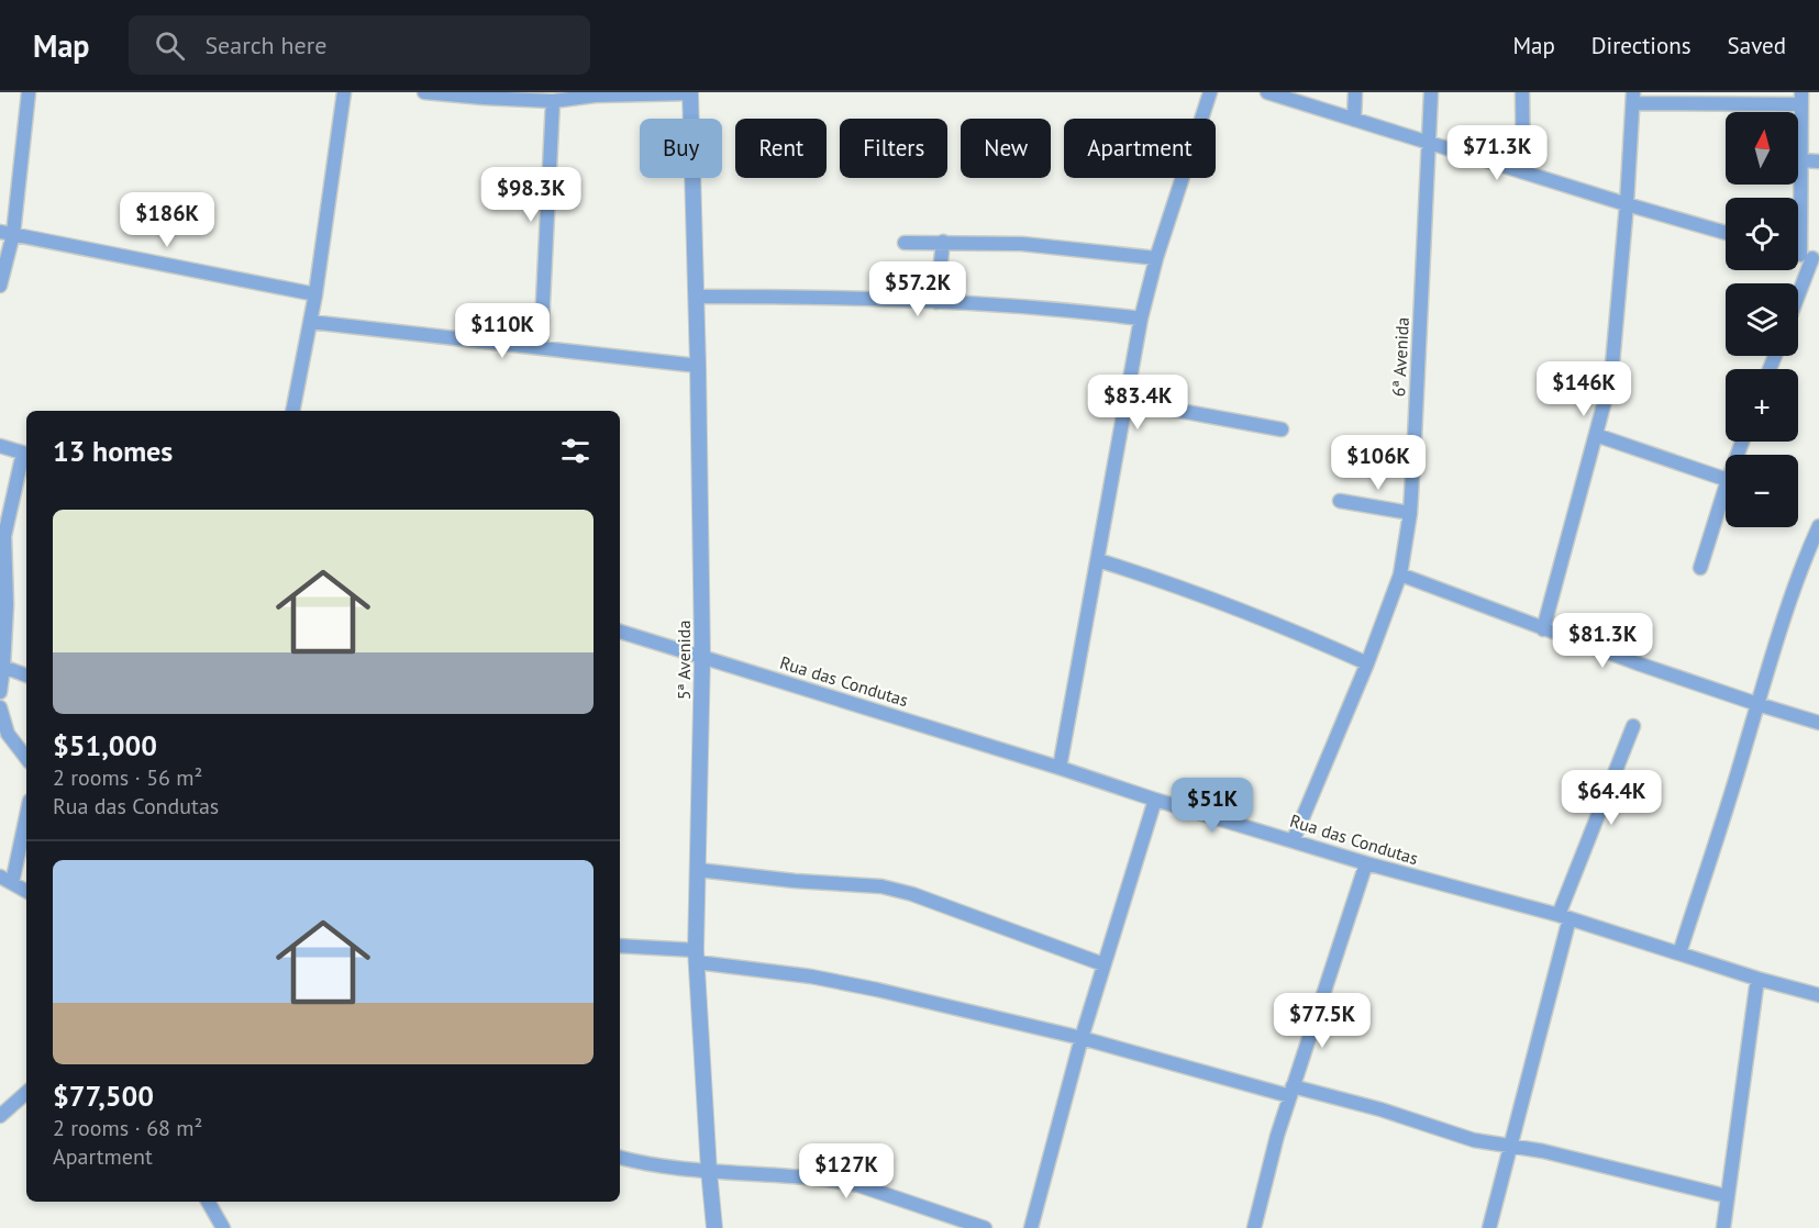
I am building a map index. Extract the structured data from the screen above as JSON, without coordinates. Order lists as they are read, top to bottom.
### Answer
{
  "streets": {
    "street": ["6ª Avenida", "5ª Avenida", "Rua das Condutas"]
  },
  "crossings": [
    ["6ª Avenida", "Rua das Condutas"],
    ["5ª Avenida", "Rua das Condutas"]
  ],
  "north": "top",
  "page": {
    "header": "Map",
    "search": "Search here",
    "nav": ["Map", "Directions", "Saved"],
    "map_buttons": ["+", "−"],
    "chip": [
      "Buy",
      "Rent",
      "Filters",
      "New",
      "Apartment"
    ],
    "price": [
      "$71.3K",
      "$98.3K",
      "$186K",
      "$57.2K",
      "$110K",
      "$146K",
      "$83.4K",
      "$106K",
      "$81.3K",
      "$64.4K",
      "$51K",
      "$77.5K",
      "$127K"
    ],
    "heading": "13 homes",
    "list": [
      {
        "name": "$51,000",
        "note": "2 rooms · 56 m² · Rua das Condutas"
      },
      {
        "name": "$77,500",
        "note": "2 rooms · 68 m² · Apartment"
      }
    ]
  }
}
